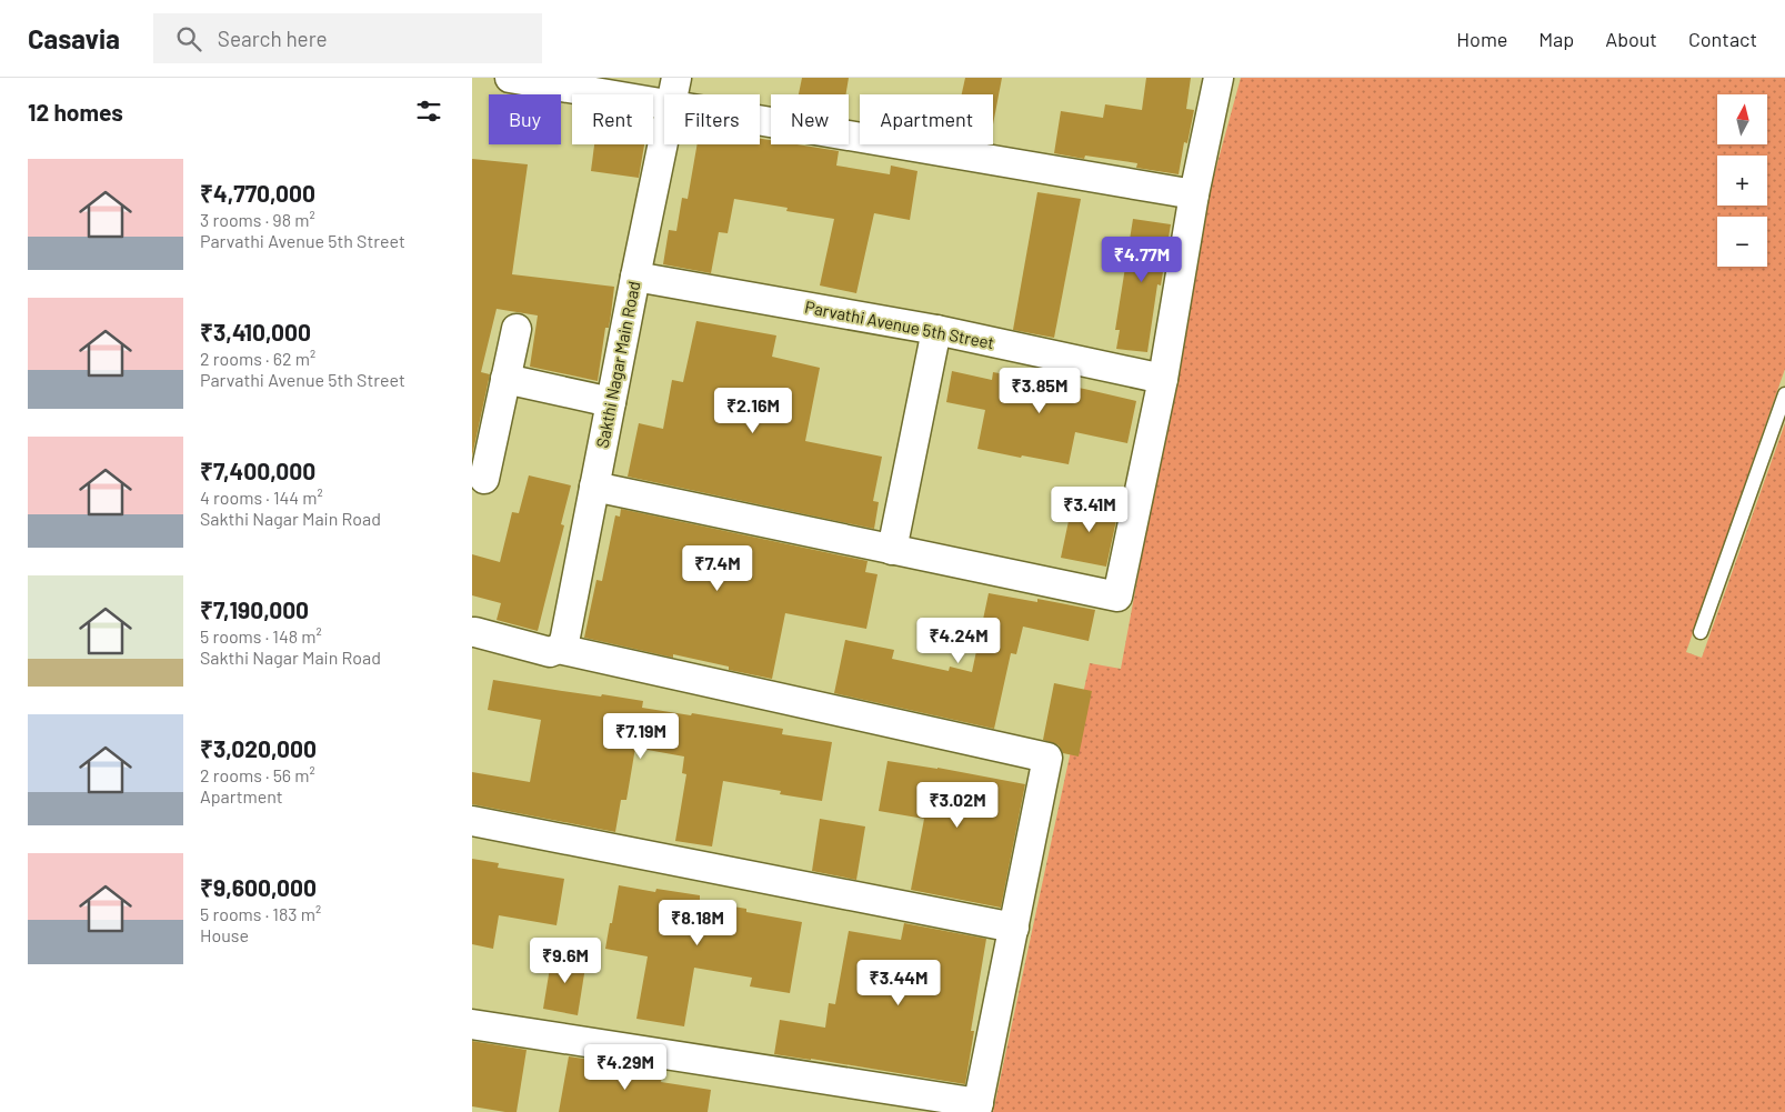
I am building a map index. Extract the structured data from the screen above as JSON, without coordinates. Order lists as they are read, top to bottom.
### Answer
{
  "streets": {
    "street": ["Parvathi Avenue 5th Street", "Sakthi Nagar Main Road"]
  },
  "crossings": [
    ["Parvathi Avenue 5th Street", "Sakthi Nagar Main Road"]
  ],
  "north": "top",
  "page": {
    "header": "Casavia",
    "search": "Search here",
    "nav": [
      "Home",
      "Map",
      "About",
      "Contact"
    ],
    "heading": "12 homes",
    "map_buttons": ["+", "−"],
    "chip": [
      "Buy",
      "Rent",
      "Filters",
      "New",
      "Apartment"
    ],
    "list": [
      {
        "name": "₹4,770,000",
        "note": "3 rooms · 98 m² · Parvathi Avenue 5th Street"
      },
      {
        "name": "₹3,410,000",
        "note": "2 rooms · 62 m² · Parvathi Avenue 5th Street"
      },
      {
        "name": "₹7,400,000",
        "note": "4 rooms · 144 m² · Sakthi Nagar Main Road"
      },
      {
        "name": "₹7,190,000",
        "note": "5 rooms · 148 m² · Sakthi Nagar Main Road"
      },
      {
        "name": "₹3,020,000",
        "note": "2 rooms · 56 m² · Apartment"
      },
      {
        "name": "₹9,600,000",
        "note": "5 rooms · 183 m² · House"
      }
    ],
    "price": [
      "₹4.77M",
      "₹3.85M",
      "₹2.16M",
      "₹3.41M",
      "₹7.4M",
      "₹4.24M",
      "₹7.19M",
      "₹3.02M",
      "₹8.18M",
      "₹9.6M",
      "₹3.44M",
      "₹4.29M"
    ]
  }
}
